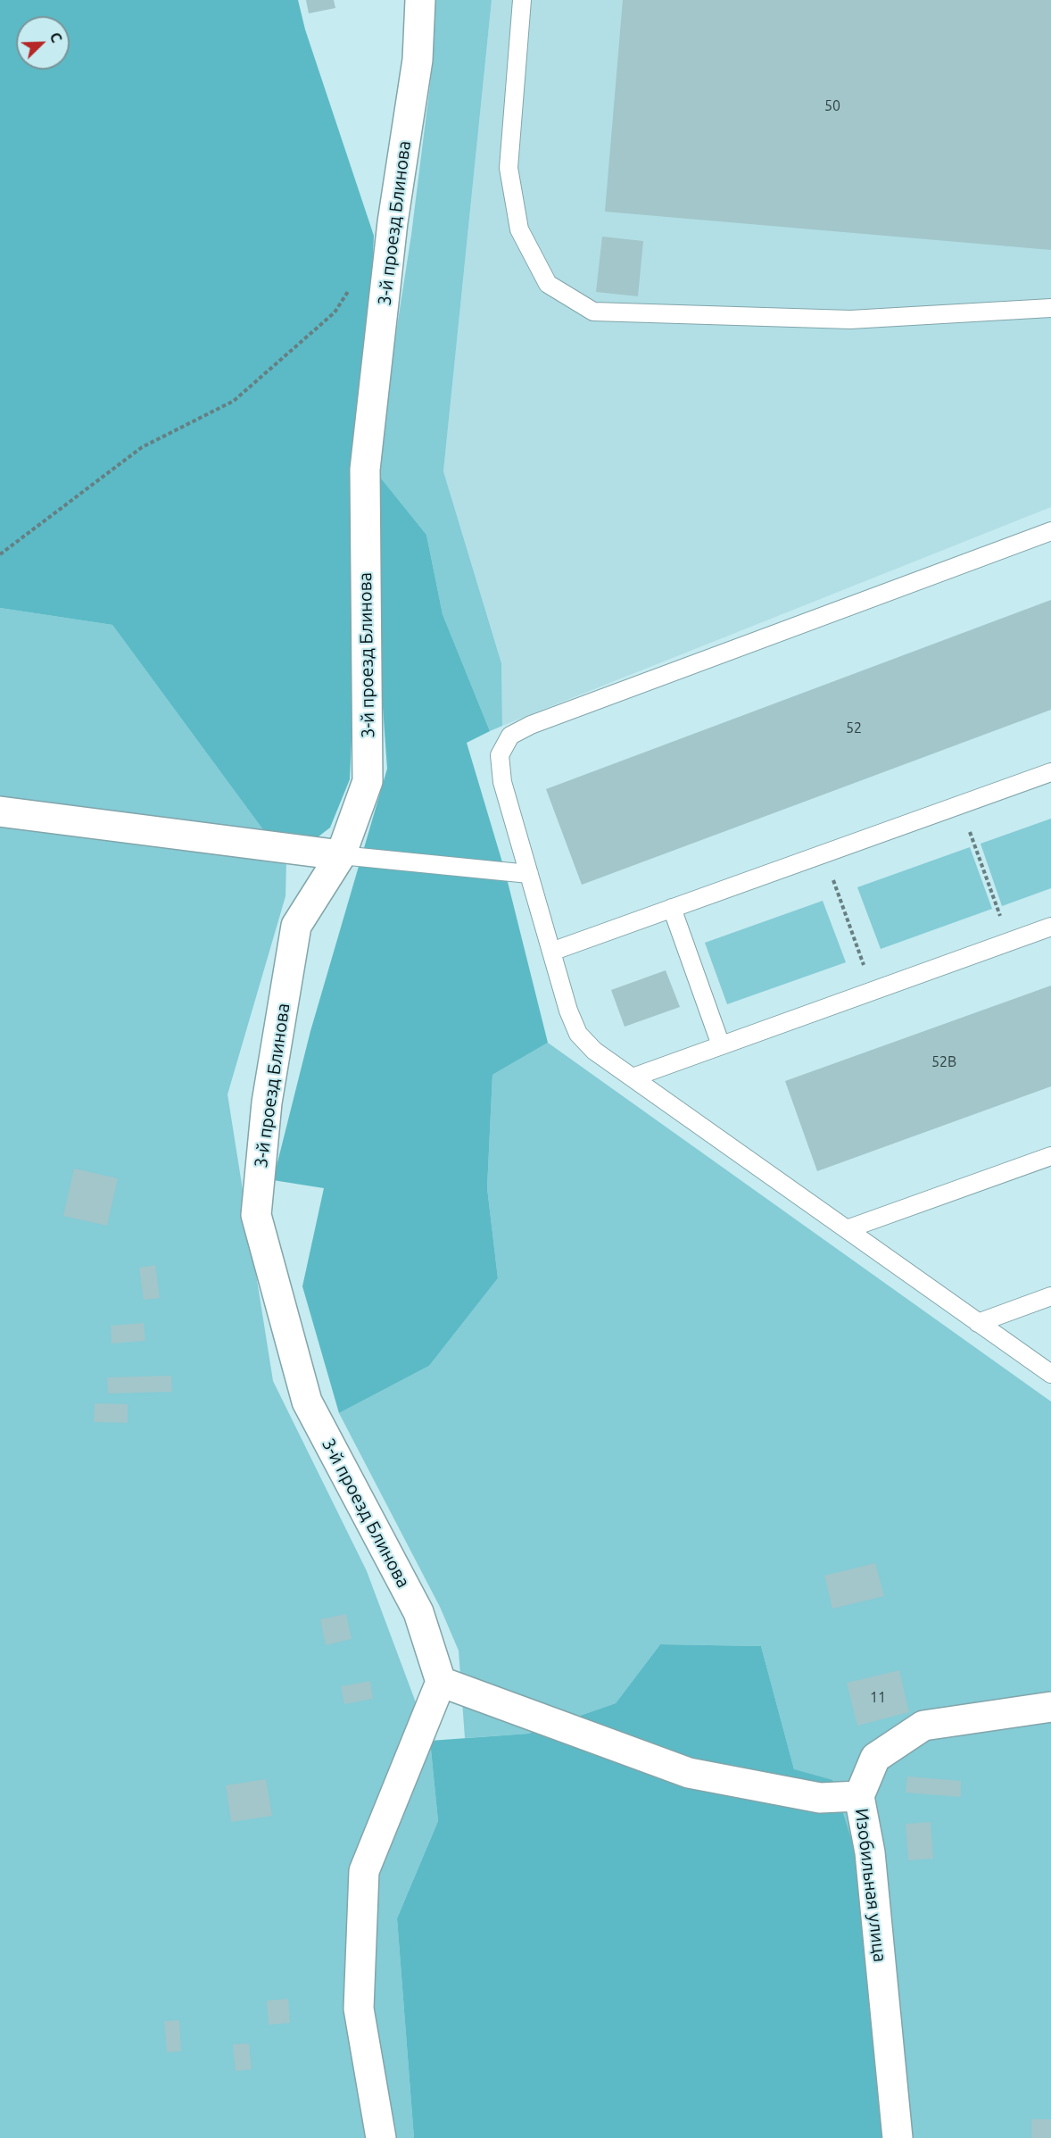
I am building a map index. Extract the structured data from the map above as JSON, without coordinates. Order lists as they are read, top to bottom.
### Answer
{
  "streets": {
    "street": ["3-й проезд Блинова", "Изобильная улица"]
  },
  "house_numbers": [
    "50",
    "52",
    "52В",
    "11"
  ],
  "north": "top right"
}
